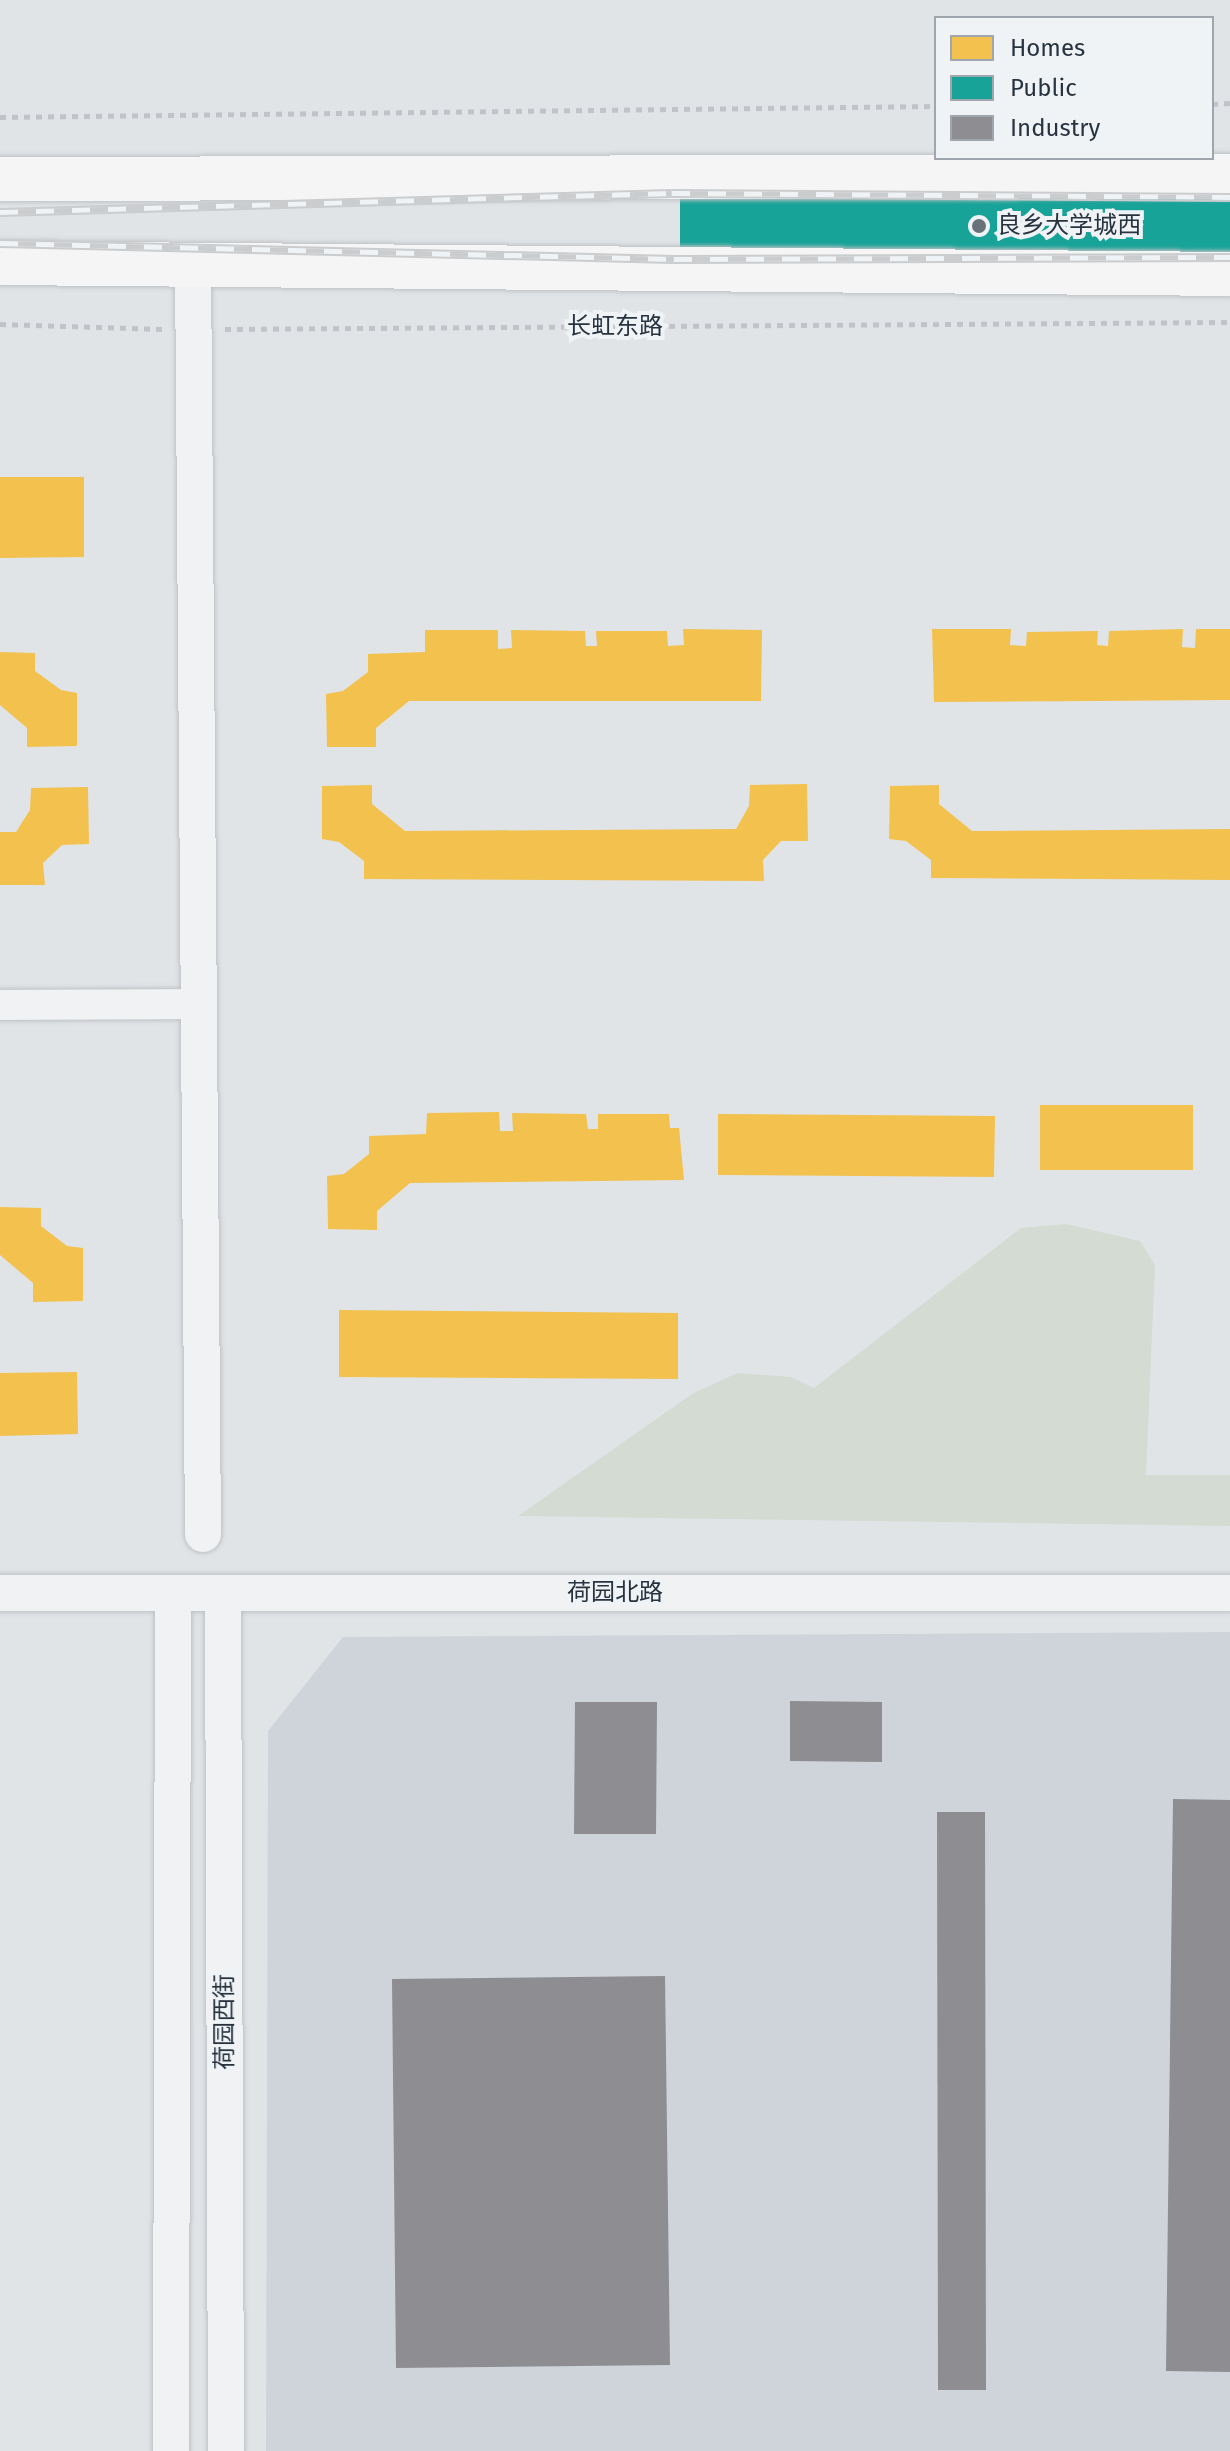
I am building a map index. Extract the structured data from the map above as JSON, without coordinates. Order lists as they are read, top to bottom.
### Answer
{
  "streets": {
    "street": ["荷园北路", "荷园西街"],
    "path": ["长虹东路"]
  },
  "crossings": [
    ["荷园北路", "荷园西街"]
  ],
  "places": ["良乡大学城西"],
  "legend": ["Homes", "Public", "Industry"]
}
